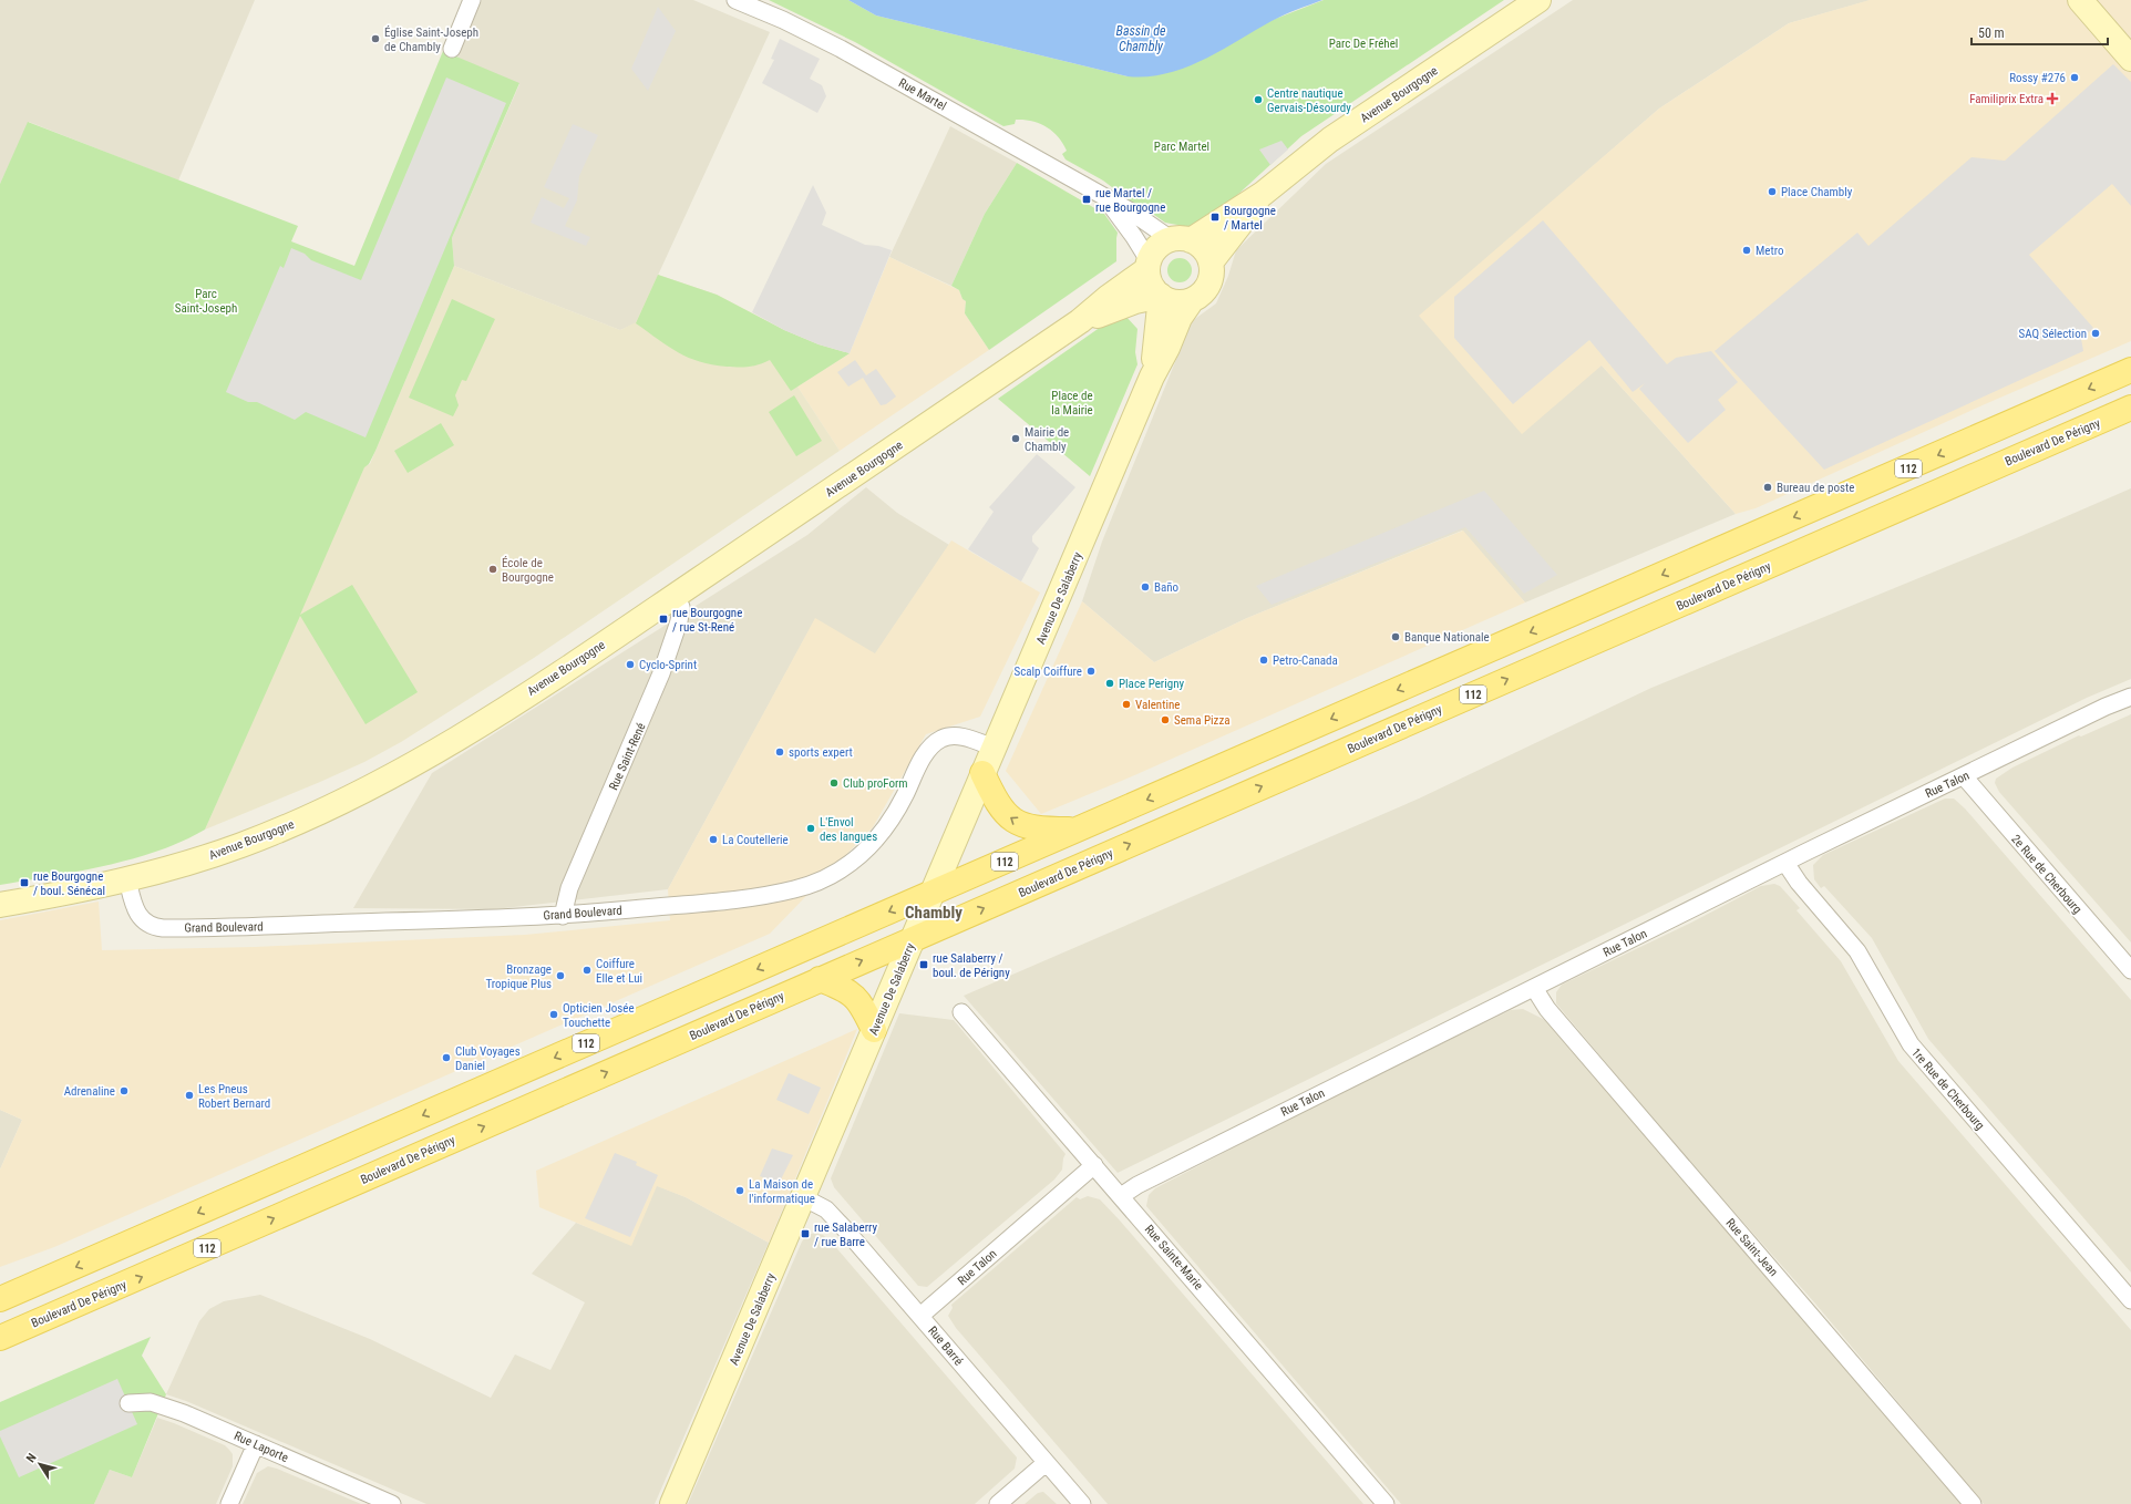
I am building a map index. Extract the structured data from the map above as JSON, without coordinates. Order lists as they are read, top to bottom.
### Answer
{
  "streets": {
    "main road": ["Boulevard De Périgny", "112"],
    "street": [
      "Rue Martel",
      "Avenue Bourgogne",
      "Avenue De Salaberry",
      "Rue Saint-René",
      "Rue Talon",
      "2e Rue de Cherbourg",
      "Grand Boulevard",
      "1re Rue de Cherbourg",
      "Rue Saint-Jean",
      "Rue Sainte-Marie",
      "Rue Barré",
      "Rue Laporte"
    ]
  },
  "crossings": [
    ["Rue Martel", "Avenue Bourgogne"],
    ["Rue Martel", "Avenue De Salaberry"],
    ["Avenue Bourgogne", "Avenue De Salaberry"],
    ["Avenue Bourgogne", "Rue Saint-René"],
    ["Avenue Bourgogne", "Grand Boulevard"],
    ["Boulevard De Périgny", "Avenue De Salaberry"],
    ["112", "Avenue De Salaberry"],
    ["Avenue De Salaberry", "Grand Boulevard"],
    ["Avenue De Salaberry", "Rue Barré"],
    ["Rue Saint-René", "Grand Boulevard"],
    ["Rue Talon", "2e Rue de Cherbourg"],
    ["Rue Talon", "1re Rue de Cherbourg"],
    ["Rue Talon", "Rue Saint-Jean"],
    ["Rue Talon", "Rue Sainte-Marie"],
    ["Rue Talon", "Rue Barré"]
  ],
  "districts": ["Chambly"],
  "water": ["Bassin de Chambly"],
  "parks": [
    "Parc De Fréhel",
    "Parc Martel",
    "Parc Saint-Joseph",
    "Place de la Mairie"
  ],
  "places": {
    "other": [
      "Église Saint-Joseph de Chambly",
      "Rossy #276",
      "Centre nautique Gervais-Désourdy",
      "Place Chambly",
      "Metro",
      "SAQ Sélection",
      "Mairie de Chambly",
      "Bureau de poste",
      "École de Bourgogne",
      "Baño",
      "Banque Nationale",
      "Petro-Canada",
      "Cyclo-Sprint",
      "Scalp Coiffure",
      "Place Perigny",
      "Valentine",
      "Sema Pizza",
      "sports expert",
      "Club proForm",
      "L'Envol des langues",
      "La Coutellerie",
      "Coiffure Elle et Lui",
      "Bronzage Tropique Plus",
      "Opticien Josée Touchette",
      "Club Voyages Daniel",
      "Adrenaline",
      "Les Pneus Robert Bernard",
      "La Maison de l'informatique"
    ],
    "health": ["Familiprix Extra"],
    "transit": [
      "rue Martel / rue Bourgogne",
      "Bourgogne / Martel",
      "rue Bourgogne / rue St-René",
      "rue Bourgogne / boul. Sénécal",
      "rue Salaberry / boul. de Périgny",
      "rue Salaberry / rue Barre"
    ]
  },
  "scale_bar": "50 m",
  "north": "top left"
}
